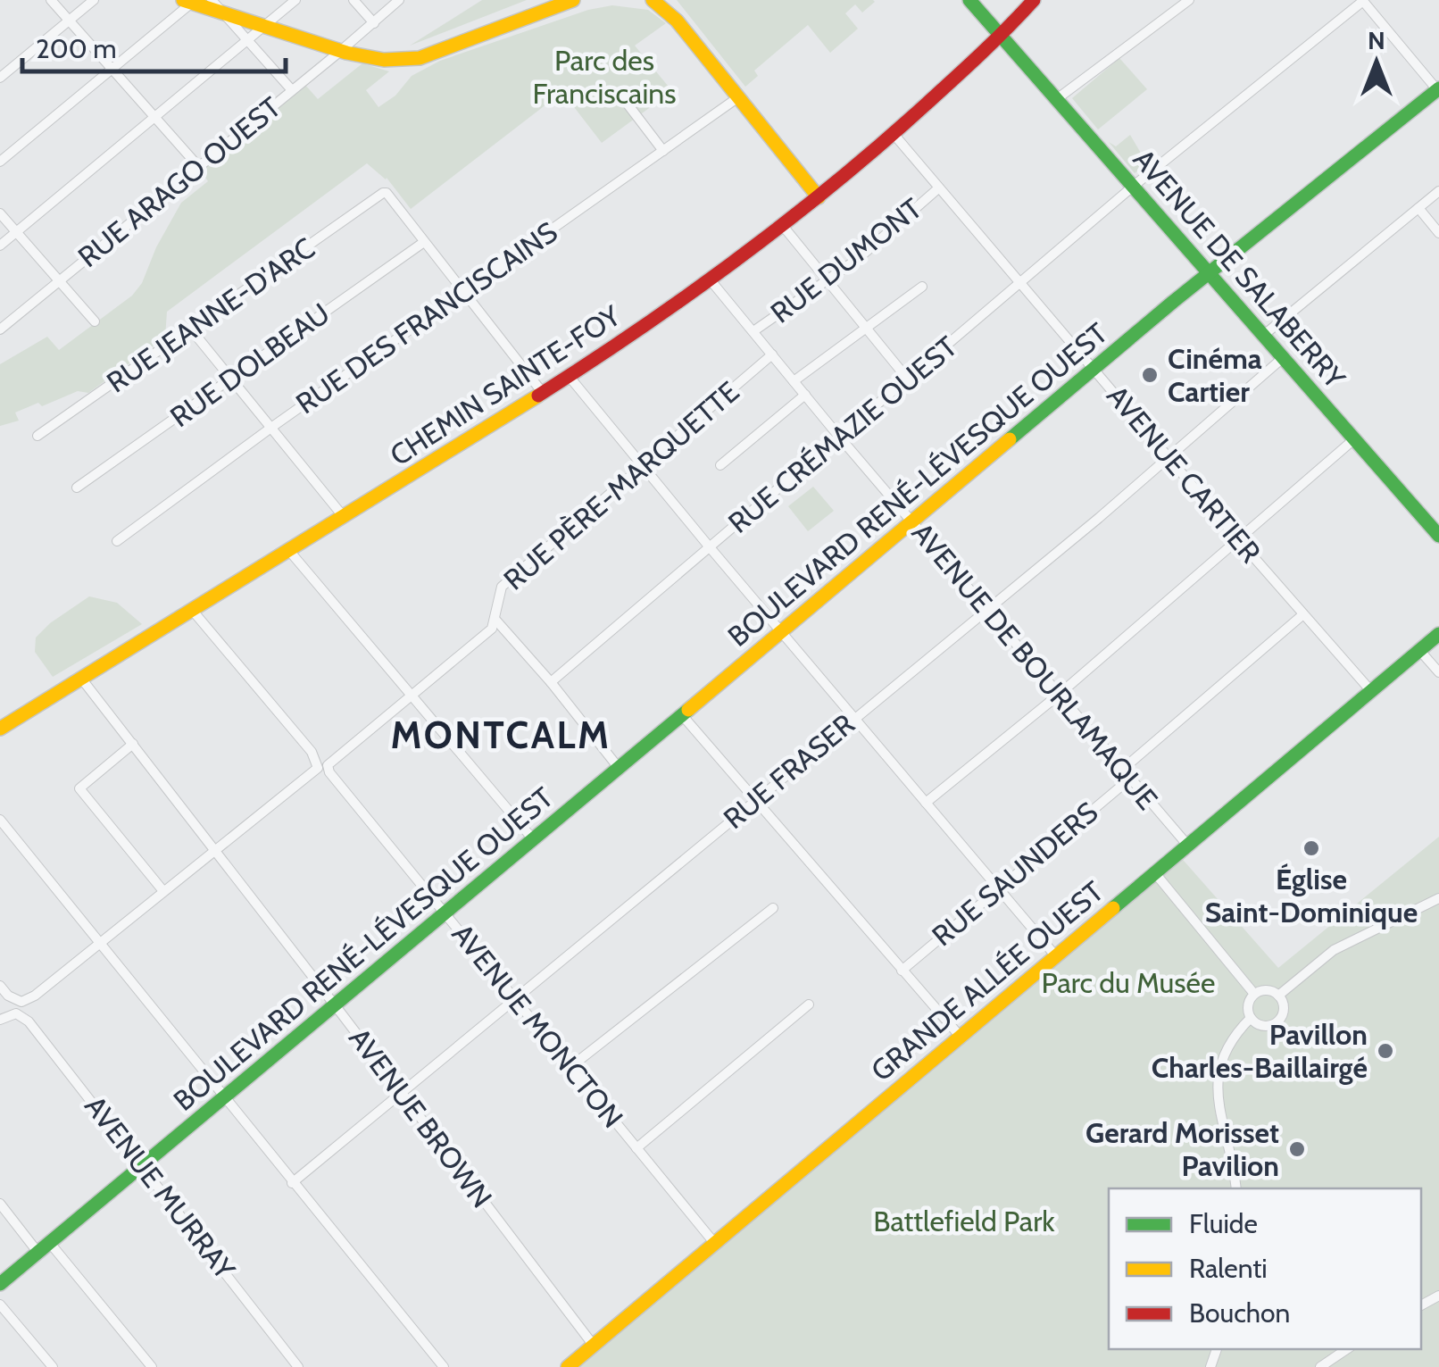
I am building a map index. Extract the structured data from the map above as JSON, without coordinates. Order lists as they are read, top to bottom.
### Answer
{
  "streets": {
    "main road": [
      "AVENUE DE SALABERRY",
      "CHEMIN SAINTE-FOY",
      "BOULEVARD RENÉ-LÉVESQUE OUEST",
      "GRANDE ALLÉE OUEST"
    ],
    "street": [
      "RUE ARAGO OUEST",
      "RUE DUMONT",
      "RUE JEANNE-D'ARC",
      "RUE DES FRANCISCAINS",
      "RUE DOLBEAU",
      "RUE CRÉMAZIE OUEST",
      "AVENUE CARTIER",
      "RUE PÈRE-MARQUETTE",
      "AVENUE DE BOURLAMAQUE",
      "RUE FRASER",
      "RUE SAUNDERS",
      "AVENUE MONCTON",
      "AVENUE BROWN",
      "AVENUE MURRAY"
    ]
  },
  "crossings": [
    ["RUE DUMONT", "AVENUE CARTIER"],
    ["RUE DUMONT", "AVENUE DE BOURLAMAQUE"],
    ["AVENUE DE SALABERRY", "CHEMIN SAINTE-FOY"],
    ["AVENUE DE SALABERRY", "RUE CRÉMAZIE OUEST"],
    ["AVENUE DE SALABERRY", "BOULEVARD RENÉ-LÉVESQUE OUEST"],
    ["AVENUE DE SALABERRY", "RUE FRASER"],
    ["RUE JEANNE-D'ARC", "RUE DOLBEAU"],
    ["CHEMIN SAINTE-FOY", "AVENUE CARTIER"],
    ["CHEMIN SAINTE-FOY", "AVENUE DE BOURLAMAQUE"],
    ["CHEMIN SAINTE-FOY", "AVENUE MONCTON"],
    ["CHEMIN SAINTE-FOY", "AVENUE BROWN"],
    ["RUE CRÉMAZIE OUEST", "AVENUE CARTIER"],
    ["RUE CRÉMAZIE OUEST", "AVENUE DE BOURLAMAQUE"],
    ["AVENUE CARTIER", "BOULEVARD RENÉ-LÉVESQUE OUEST"],
    ["AVENUE CARTIER", "RUE FRASER"],
    ["AVENUE CARTIER", "GRANDE ALLÉE OUEST"],
    ["BOULEVARD RENÉ-LÉVESQUE OUEST", "AVENUE DE BOURLAMAQUE"],
    ["BOULEVARD RENÉ-LÉVESQUE OUEST", "AVENUE MONCTON"],
    ["BOULEVARD RENÉ-LÉVESQUE OUEST", "AVENUE BROWN"],
    ["BOULEVARD RENÉ-LÉVESQUE OUEST", "AVENUE MURRAY"],
    ["RUE PÈRE-MARQUETTE", "AVENUE DE BOURLAMAQUE"],
    ["RUE PÈRE-MARQUETTE", "AVENUE MONCTON"],
    ["RUE PÈRE-MARQUETTE", "AVENUE BROWN"],
    ["AVENUE DE BOURLAMAQUE", "RUE FRASER"],
    ["AVENUE DE BOURLAMAQUE", "RUE SAUNDERS"],
    ["AVENUE DE BOURLAMAQUE", "GRANDE ALLÉE OUEST"],
    ["RUE FRASER", "AVENUE MONCTON"],
    ["RUE FRASER", "AVENUE BROWN"],
    ["GRANDE ALLÉE OUEST", "AVENUE MONCTON"],
    ["GRANDE ALLÉE OUEST", "AVENUE BROWN"]
  ],
  "districts": ["MONTCALM"],
  "parks": ["Parc des Franciscains", "Parc du Musée", "Battlefield Park"],
  "places": [
    "Cinéma Cartier",
    "Église Saint-Dominique",
    "Pavillon Charles-Baillairgé",
    "Gerard Morisset Pavilion"
  ],
  "legend": ["Fluide", "Ralenti", "Bouchon"],
  "scale_bar": "200 m",
  "north": "top"
}
